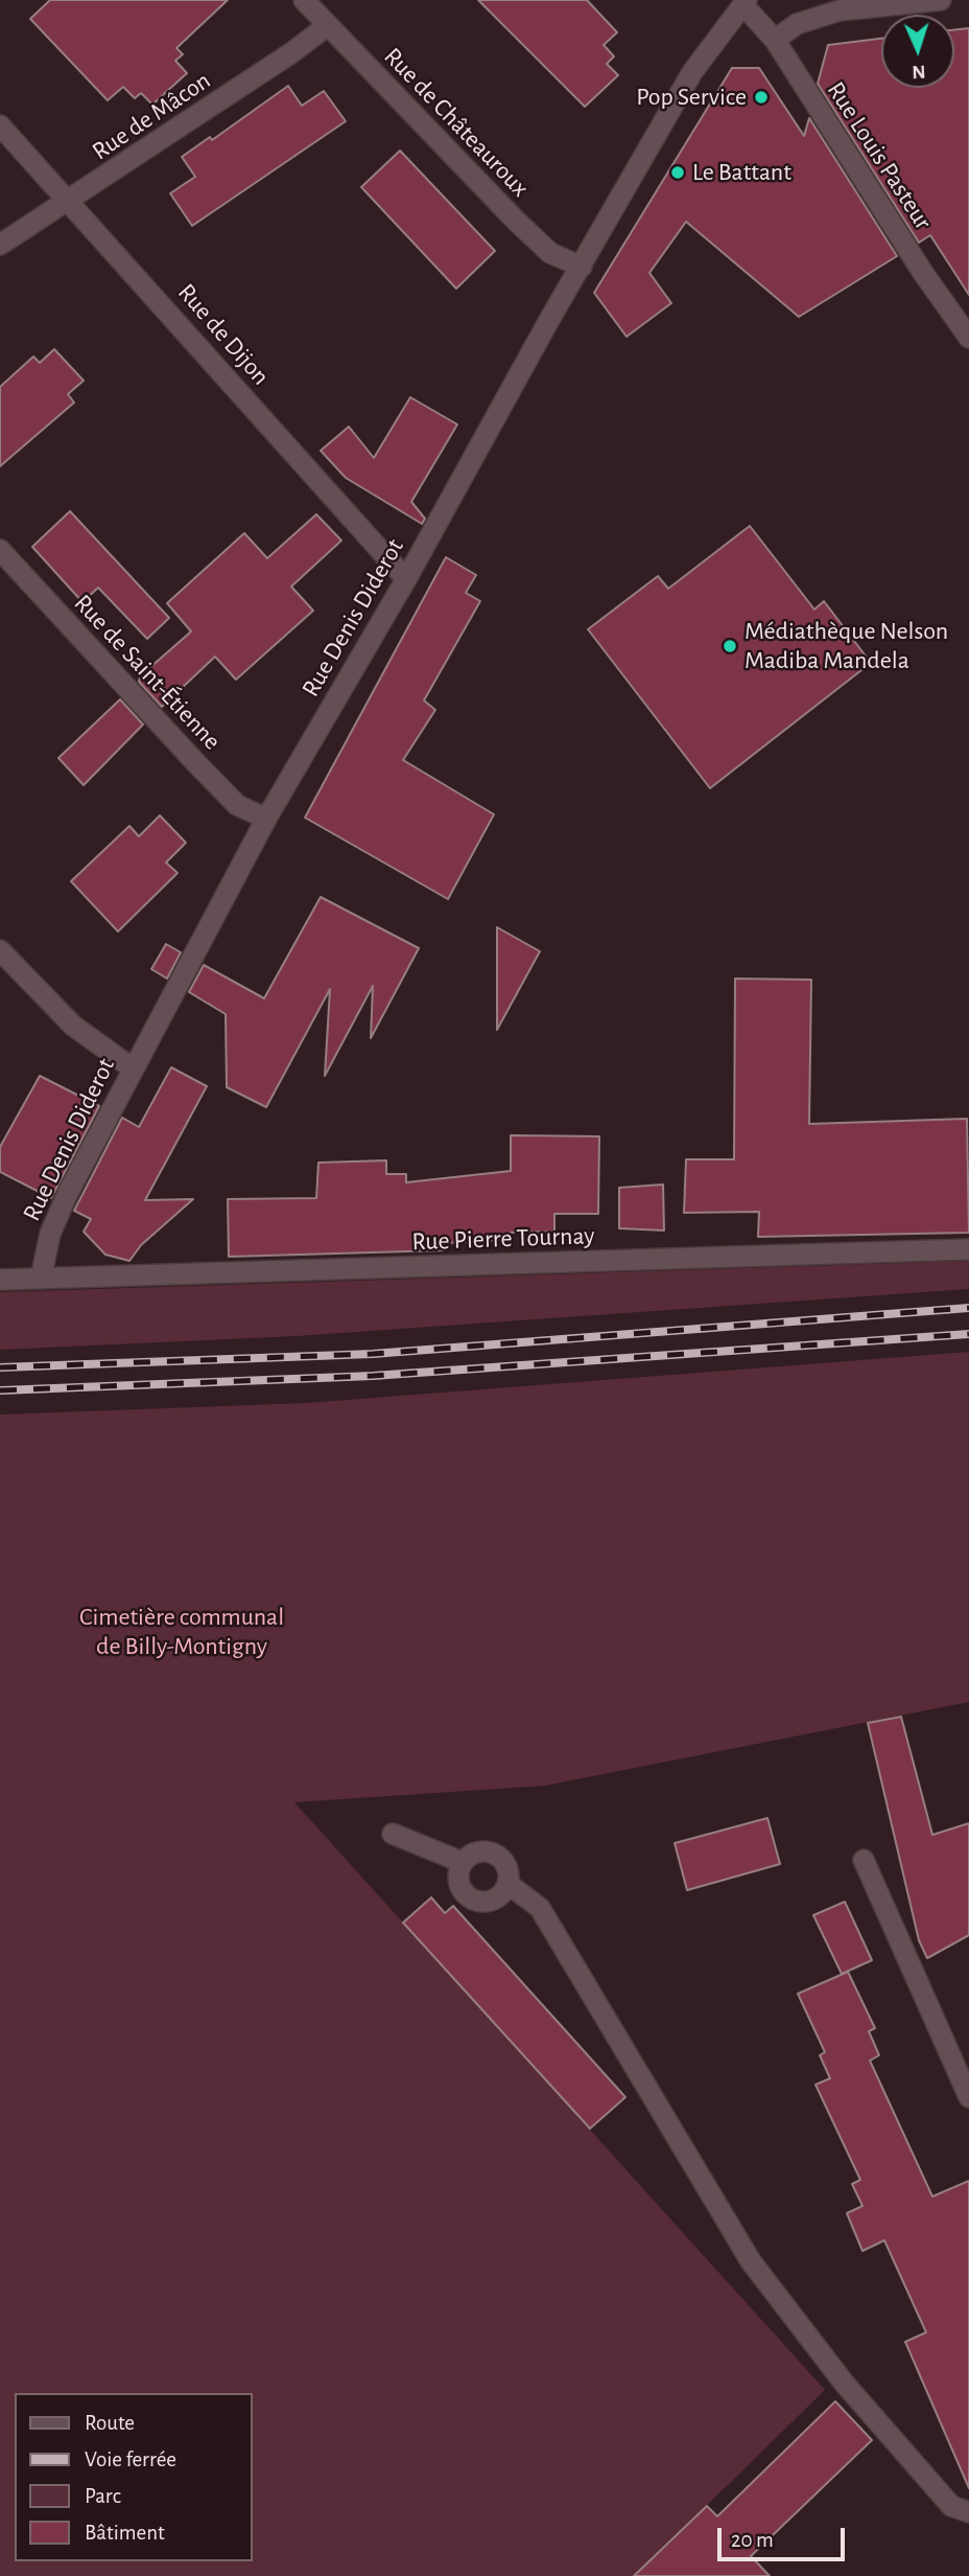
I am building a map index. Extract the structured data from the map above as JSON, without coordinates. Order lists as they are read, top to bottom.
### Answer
{
  "streets": {
    "street": [
      "Rue de Mâcon",
      "Rue de Châteauroux",
      "Rue Louis Pasteur",
      "Rue de Dijon",
      "Rue Denis Diderot",
      "Rue de Saint-Étienne",
      "Rue Pierre Tournay"
    ]
  },
  "crossings": [
    ["Rue de Mâcon", "Rue de Châteauroux"],
    ["Rue de Mâcon", "Rue de Dijon"],
    ["Rue de Châteauroux", "Rue Denis Diderot"],
    ["Rue Louis Pasteur", "Rue Denis Diderot"],
    ["Rue de Dijon", "Rue Denis Diderot"],
    ["Rue Denis Diderot", "Rue de Saint-Étienne"],
    ["Rue Denis Diderot", "Rue Pierre Tournay"]
  ],
  "parks": ["Cimetière communal de Billy-Montigny"],
  "places": ["Pop Service", "Le Battant", "Médiathèque Nelson Madiba Mandela"],
  "legend": [
    "Route",
    "Voie ferrée",
    "Parc",
    "Bâtiment"
  ],
  "scale_bar": "20 m",
  "north": "bottom"
}
